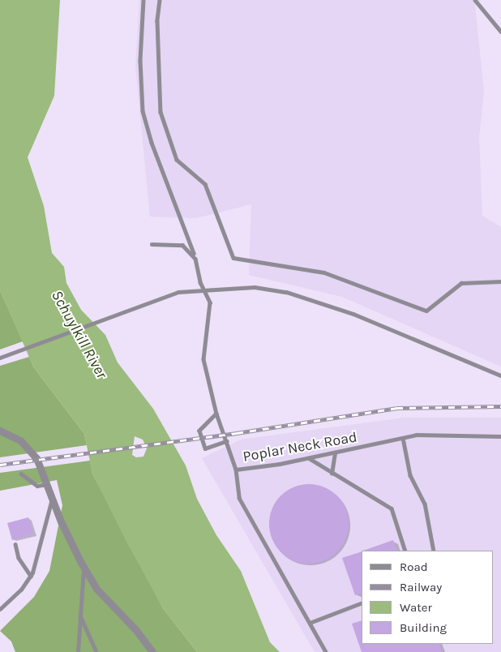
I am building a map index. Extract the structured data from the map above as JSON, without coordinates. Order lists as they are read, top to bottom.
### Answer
{
  "streets": {
    "lane": ["Poplar Neck Road"]
  },
  "water": ["Schuylkill River"],
  "legend": [
    "Road",
    "Railway",
    "Water",
    "Building"
  ]
}
